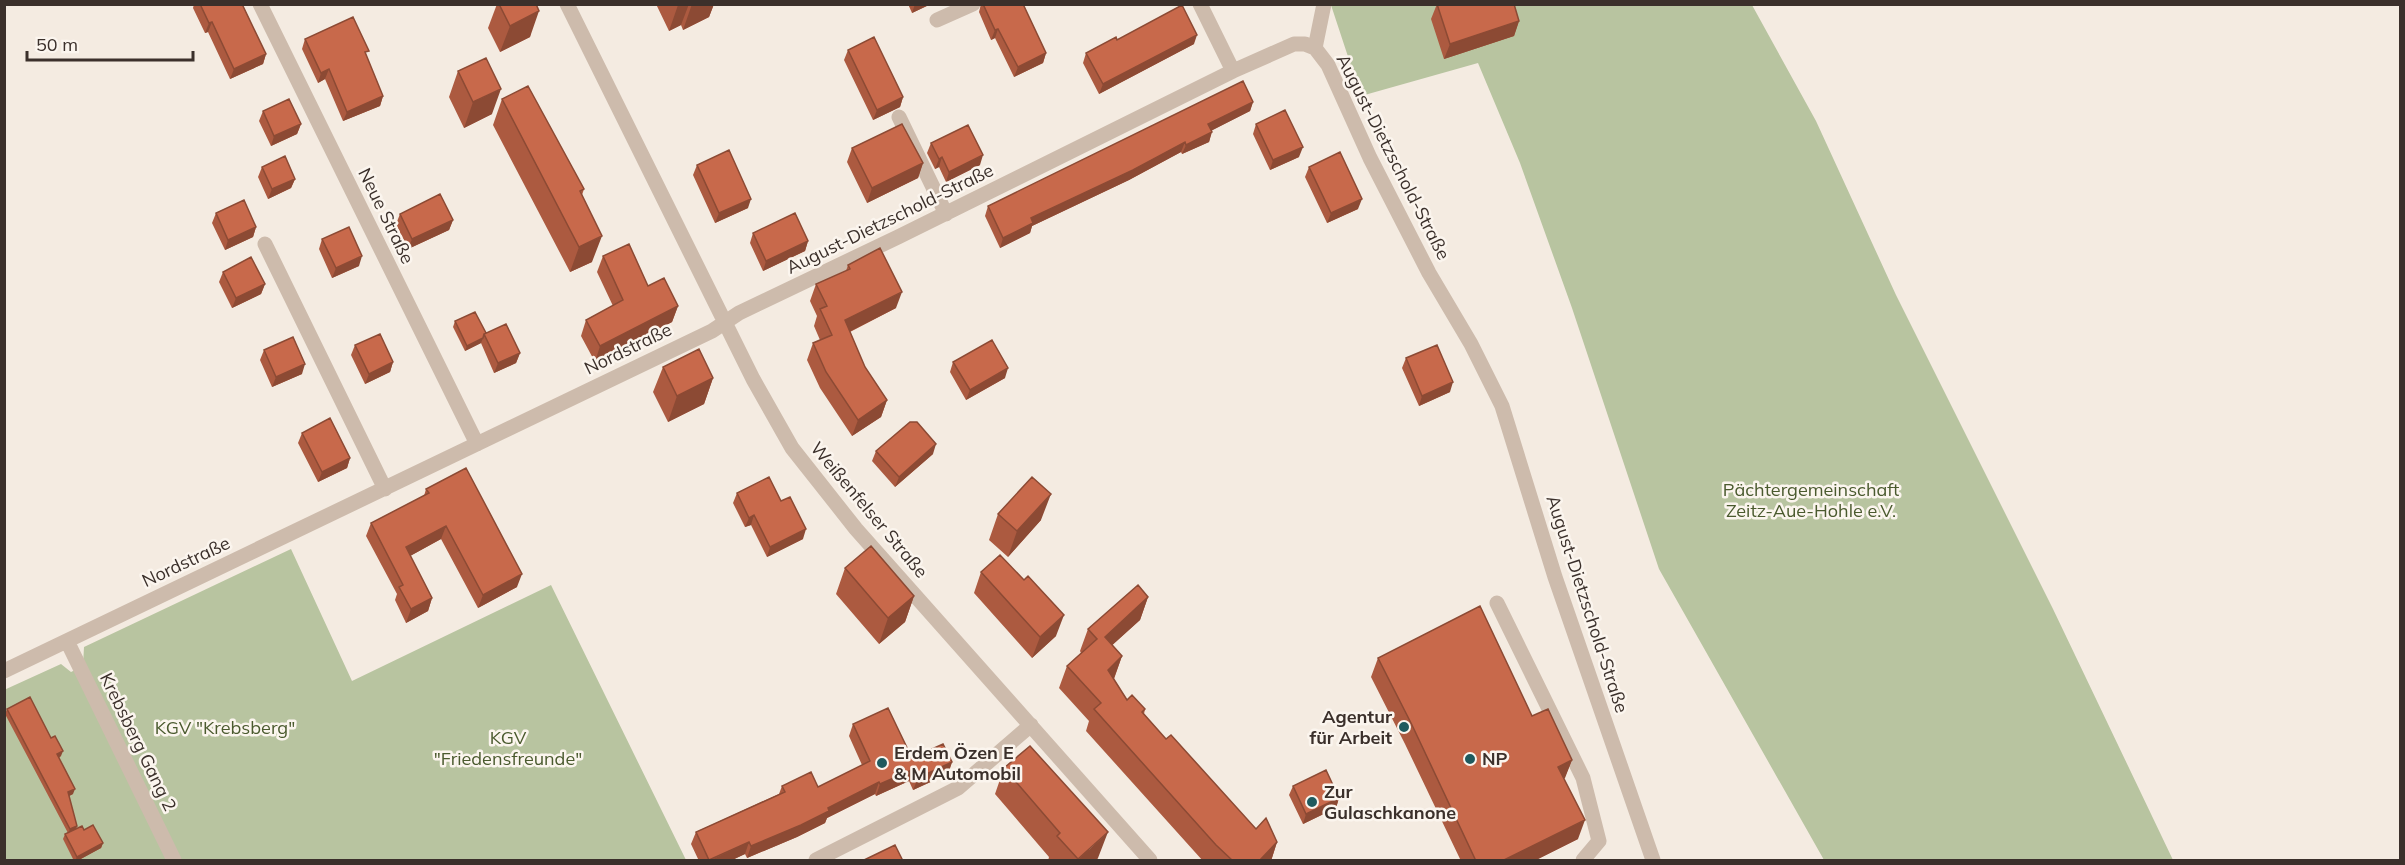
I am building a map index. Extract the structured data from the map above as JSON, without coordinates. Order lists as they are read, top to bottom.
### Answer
{
  "streets": {
    "street": [
      "August-Dietzschold-Straße",
      "Neue Straße",
      "Nordstraße",
      "Weißenfelser Straße",
      "Krebsberg Gang 2"
    ]
  },
  "crossings": [
    ["August-Dietzschold-Straße", "Nordstraße"],
    ["August-Dietzschold-Straße", "Weißenfelser Straße"],
    ["Neue Straße", "Nordstraße"],
    ["Nordstraße", "Weißenfelser Straße"],
    ["Nordstraße", "Krebsberg Gang 2"]
  ],
  "parks": ["Pächtergemeinschaft Zeitz-Aue-Hohle e.V.", "KGV \"Krebsberg\"", "KGV \"Friedensfreunde\""],
  "places": [
    "Agentur für Arbeit",
    "NP",
    "Erdem Özen E & M Automobil",
    "Zur Gulaschkanone"
  ],
  "scale_bar": "50 m"
}
